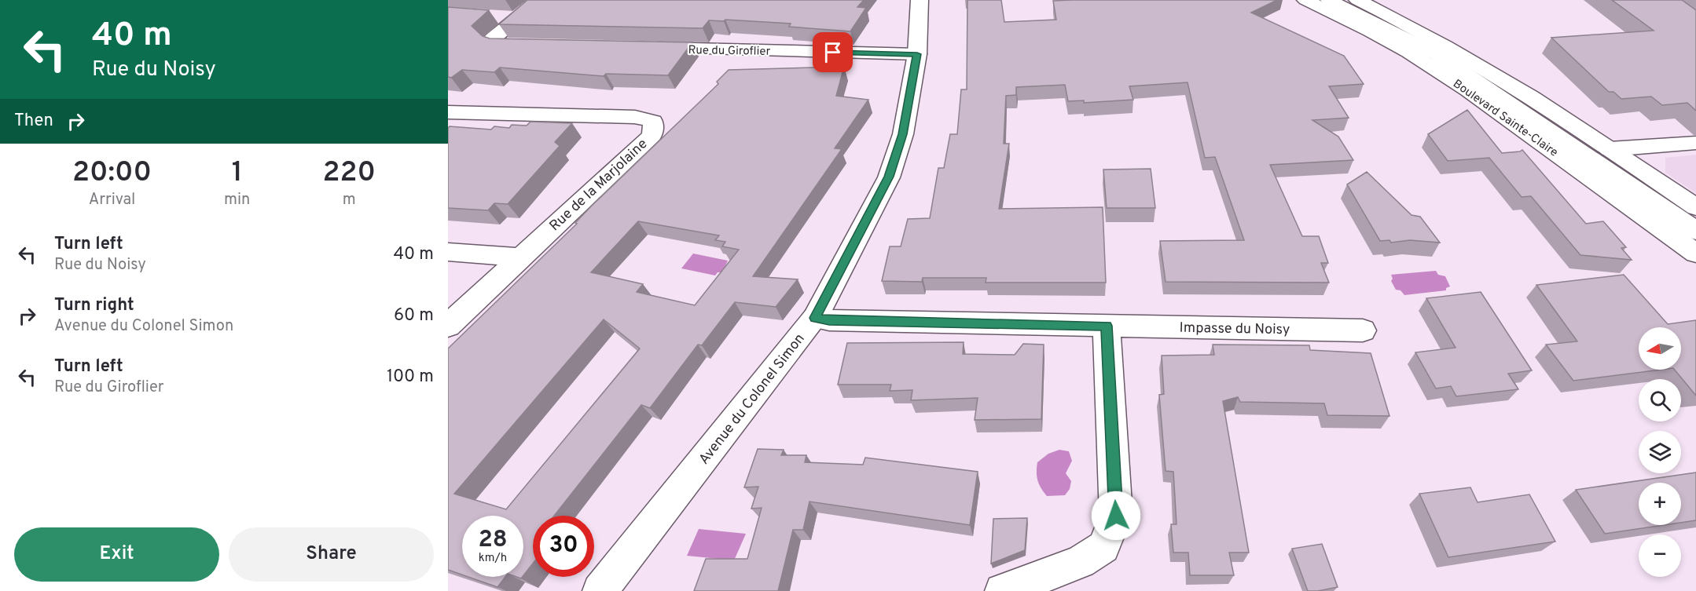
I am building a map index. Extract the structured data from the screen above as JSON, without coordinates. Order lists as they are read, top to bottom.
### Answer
{
  "streets": {
    "street": [
      "Rue du Giroflier",
      "Boulevard Sainte-Claire",
      "Rue de la Marjolaine",
      "Impasse du Noisy",
      "Avenue du Colonel Simon"
    ]
  },
  "crossings": [
    ["Rue du Giroflier", "Avenue du Colonel Simon"],
    ["Impasse du Noisy", "Avenue du Colonel Simon"]
  ],
  "north": "left",
  "page": {
    "turn": ["40 m", "Rue du Noisy"],
    "then": "Then",
    "eta": [
      "20:00",
      "Arrival",
      "1",
      "min",
      "220",
      "m"
    ],
    "list": [
      {
        "name": "Turn left",
        "note": "Rue du Noisy",
        "value": "40 m"
      },
      {
        "name": "Turn right",
        "note": "Avenue du Colonel Simon",
        "value": "60 m"
      },
      {
        "name": "Turn left",
        "note": "Rue du Giroflier",
        "value": "100 m"
      }
    ],
    "map_buttons": ["+", "−"],
    "speed": "28 km/h",
    "limit": "30",
    "buttons": ["Exit", "Share"]
  }
}
